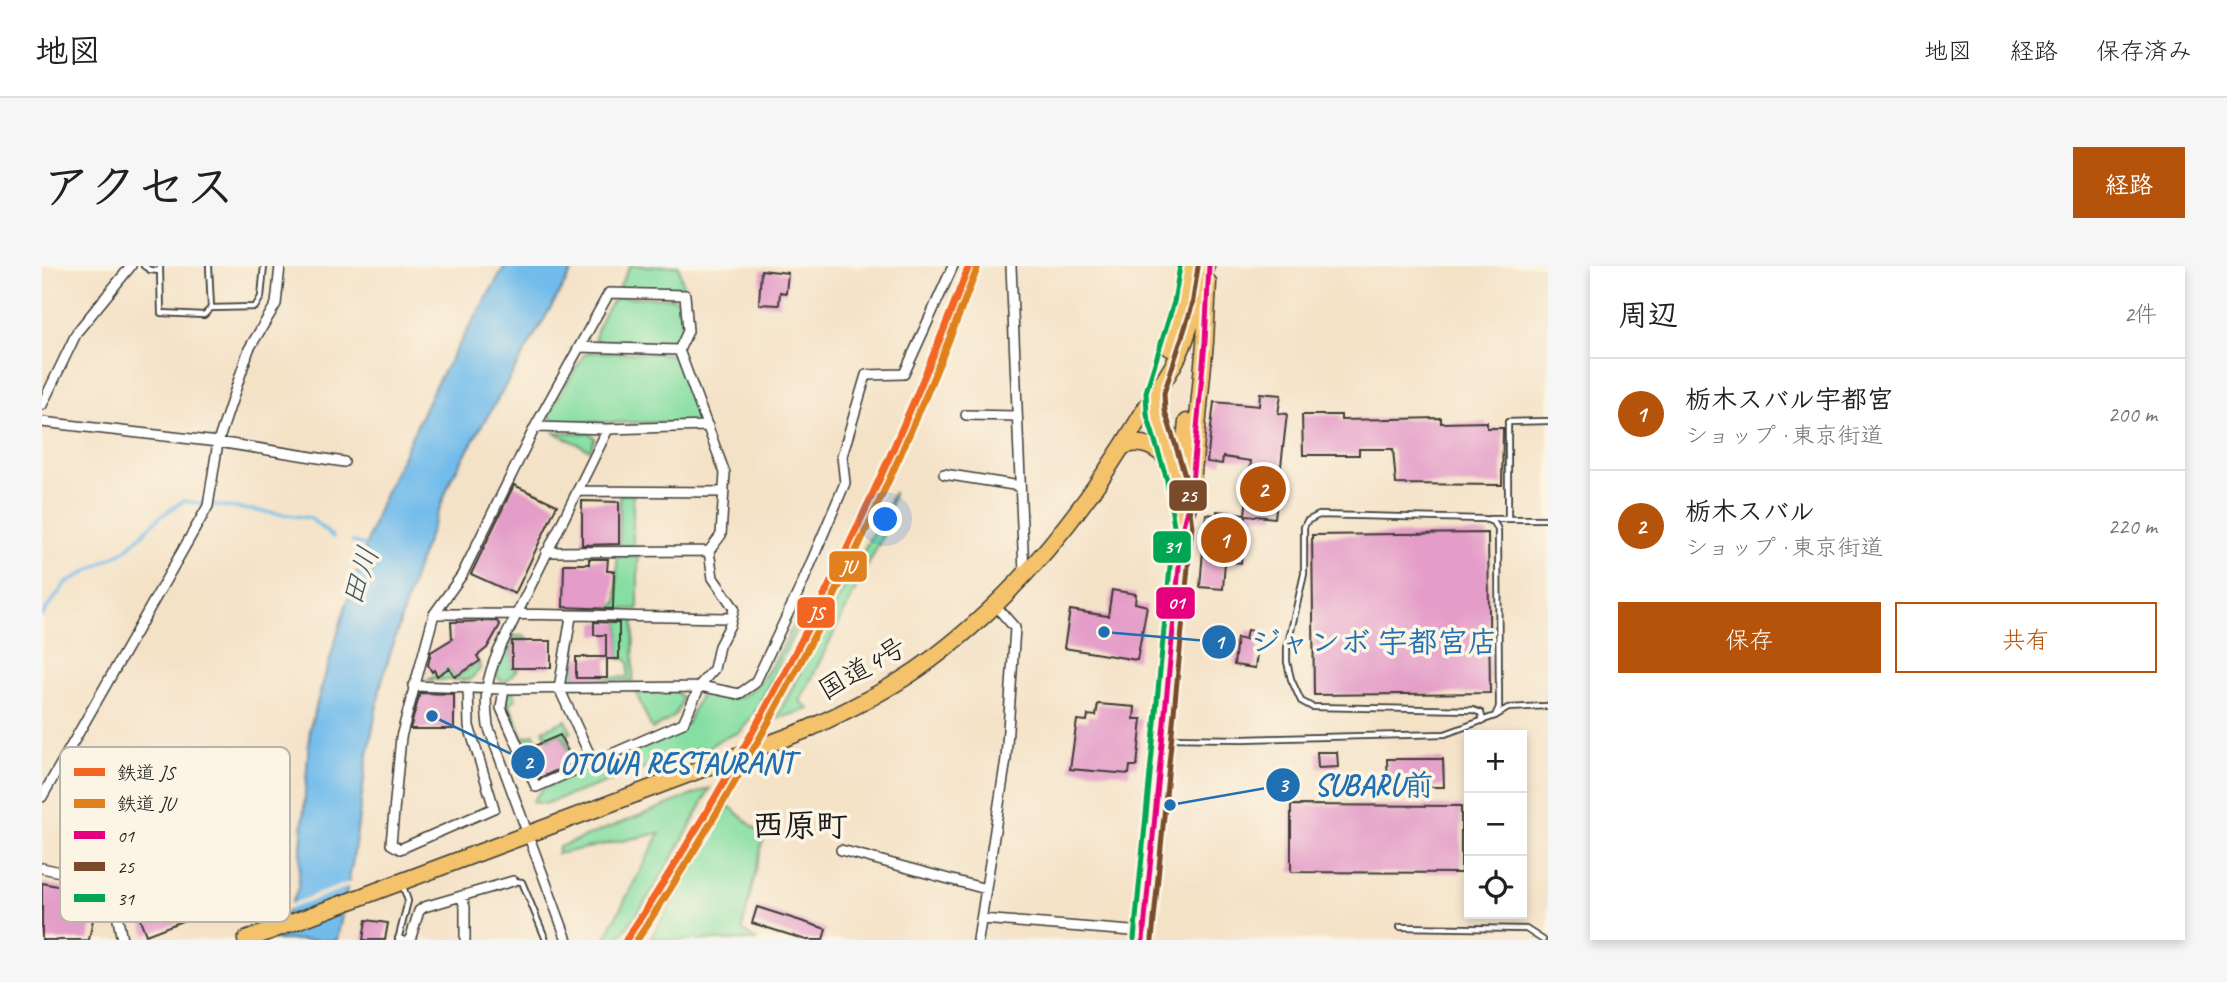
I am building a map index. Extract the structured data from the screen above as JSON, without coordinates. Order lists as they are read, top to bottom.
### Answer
{
  "streets": {
    "highway": ["国道4号"]
  },
  "districts": ["西原町"],
  "water": ["田川"],
  "places": ["ジャンボ 宇都宮店", "OTOWA RESTAURANT", "SUBARU前"],
  "lines": [
    "rail line JS",
    "transit line 01",
    "transit line 31",
    "transit line 25",
    "rail line JU"
  ],
  "legend": [
    "鉄道 JS",
    "鉄道 JU",
    "01",
    "25",
    "31"
  ],
  "page": {
    "header": "地図",
    "nav": ["地図", "経路", "保存済み"],
    "title": "アクセス",
    "buttons": [
      "経路",
      ["保存", "共有"]
    ],
    "heading": ["周辺", "2件"],
    "list": [
      {
        "mark": "1",
        "name": "栃木スバル宇都宮",
        "note": "ショップ · 東京街道",
        "value": "200 m"
      },
      {
        "mark": "2",
        "name": "栃木スバル",
        "note": "ショップ · 東京街道",
        "value": "220 m"
      }
    ],
    "pins": ["2", "1"],
    "map_buttons": ["+", "−"]
  }
}
